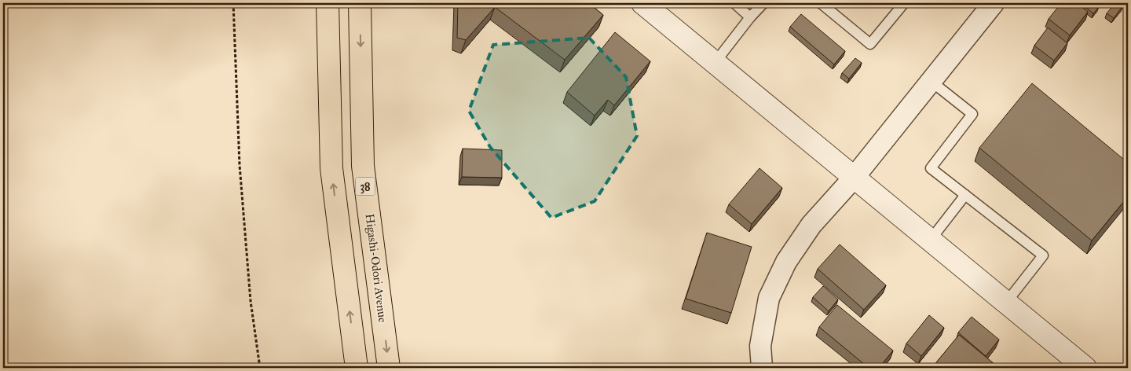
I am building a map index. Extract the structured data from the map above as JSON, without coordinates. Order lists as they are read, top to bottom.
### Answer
{
  "streets": {
    "highway": ["38", "Higashi-Odori Avenue"]
  }
}
